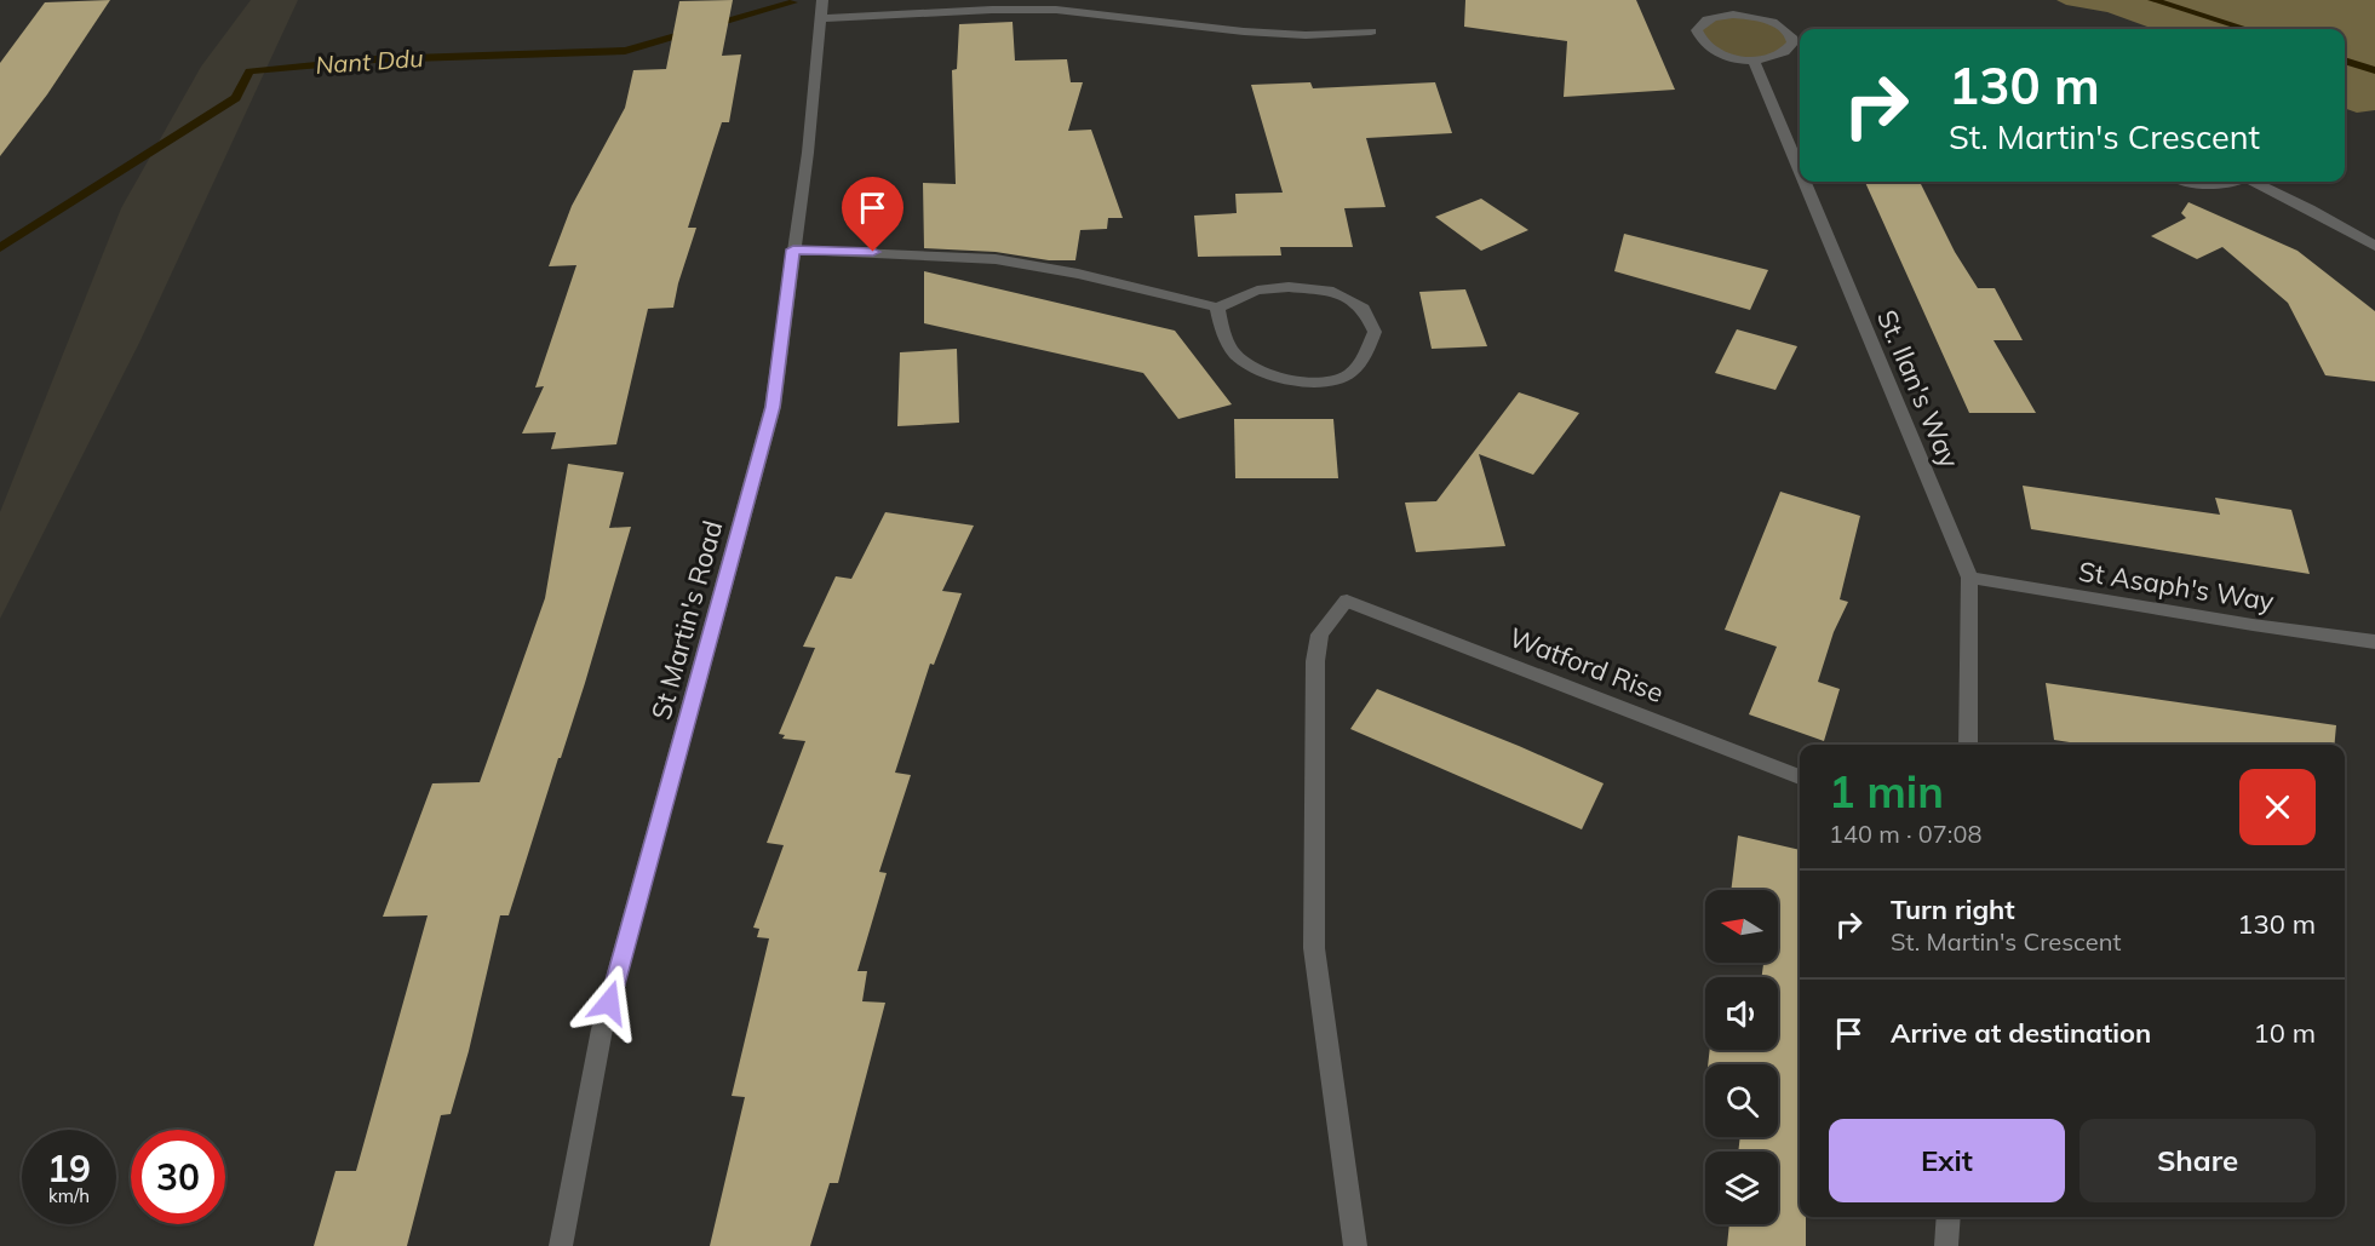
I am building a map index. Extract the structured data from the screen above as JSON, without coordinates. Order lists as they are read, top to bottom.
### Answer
{
  "streets": {
    "street": [
      "St. Ilan's Way",
      "St Asaph's Way",
      "St Martin's Road",
      "Watford Rise"
    ]
  },
  "crossings": [
    ["St. Ilan's Way", "St Asaph's Way"]
  ],
  "water": ["Nant Ddu"],
  "north": "left",
  "page": {
    "turn": ["130 m", "St. Martin's Crescent"],
    "heading": ["1 min", "140 m · 07:08"],
    "list": [
      {
        "name": "Turn right",
        "note": "St. Martin's Crescent",
        "value": "130 m"
      },
      {
        "name": "Arrive at destination",
        "value": "10 m"
      }
    ],
    "buttons": ["Exit", "Share"],
    "speed": "19 km/h",
    "limit": "30"
  }
}
